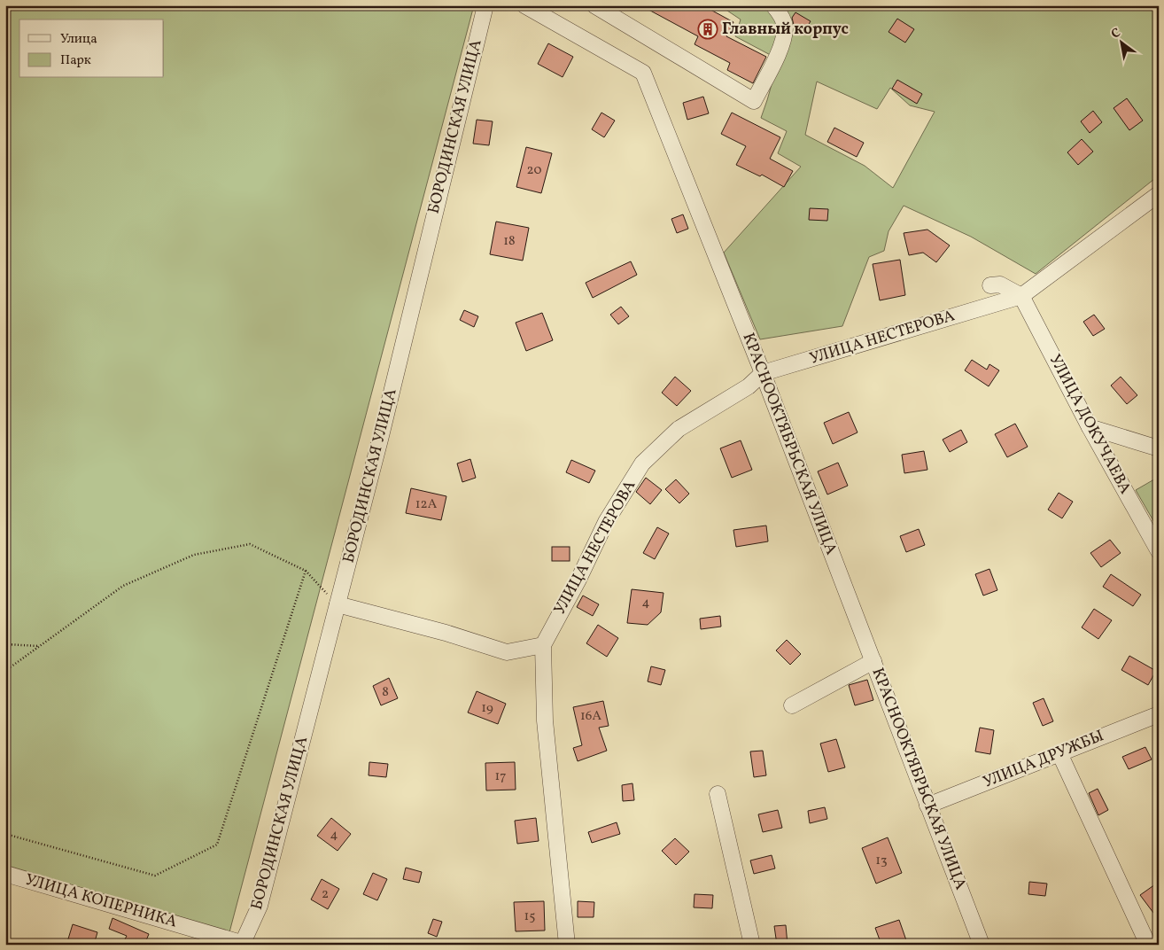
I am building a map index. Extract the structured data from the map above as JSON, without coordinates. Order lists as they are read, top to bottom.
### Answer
{
  "streets": {
    "street": [
      "БОРОДИНСКАЯ УЛИЦА",
      "УЛИЦА НЕСТЕРОВА",
      "УЛИЦА ДОКУЧАЕВА",
      "КРАСНООКТЯБРЬСКАЯ УЛИЦА",
      "УЛИЦА ДРУЖБЫ",
      "УЛИЦА КОПЕРНИКА"
    ]
  },
  "crossings": [
    ["БОРОДИНСКАЯ УЛИЦА", "УЛИЦА КОПЕРНИКА"],
    ["УЛИЦА НЕСТЕРОВА", "УЛИЦА ДОКУЧАЕВА"],
    ["УЛИЦА НЕСТЕРОВА", "КРАСНООКТЯБРЬСКАЯ УЛИЦА"],
    ["КРАСНООКТЯБРЬСКАЯ УЛИЦА", "УЛИЦА ДРУЖБЫ"]
  ],
  "places": {
    "building": ["Главный корпус"]
  },
  "house_numbers": [
    "20",
    "18",
    "12А",
    "4",
    "8",
    "19",
    "16А",
    "17",
    "4",
    "13",
    "2",
    "15"
  ],
  "legend": ["Улица", "Парк"],
  "north": "top left"
}
